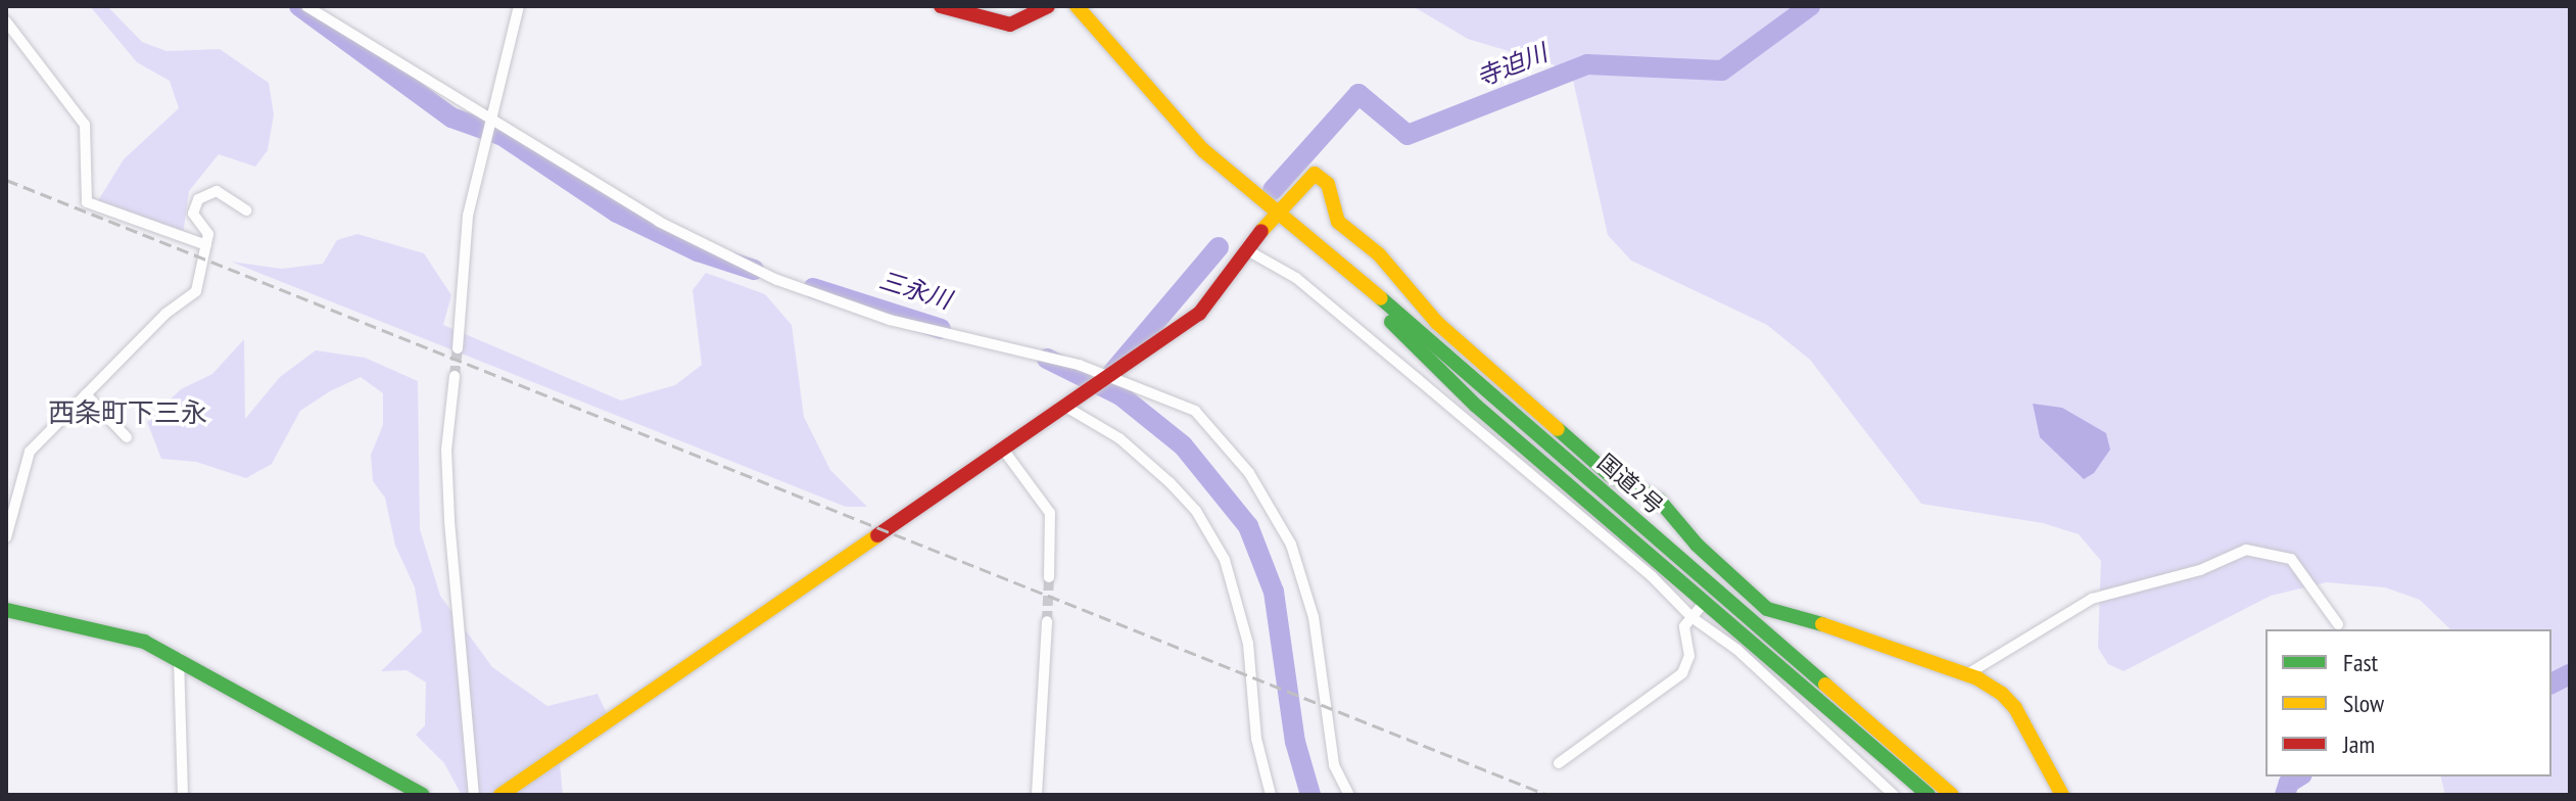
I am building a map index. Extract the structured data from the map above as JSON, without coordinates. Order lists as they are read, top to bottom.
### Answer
{
  "streets": {
    "main road": ["国道2号"]
  },
  "districts": ["西条町下三永"],
  "water": ["寺迫川", "三永川"],
  "legend": ["Fast", "Slow", "Jam"]
}
